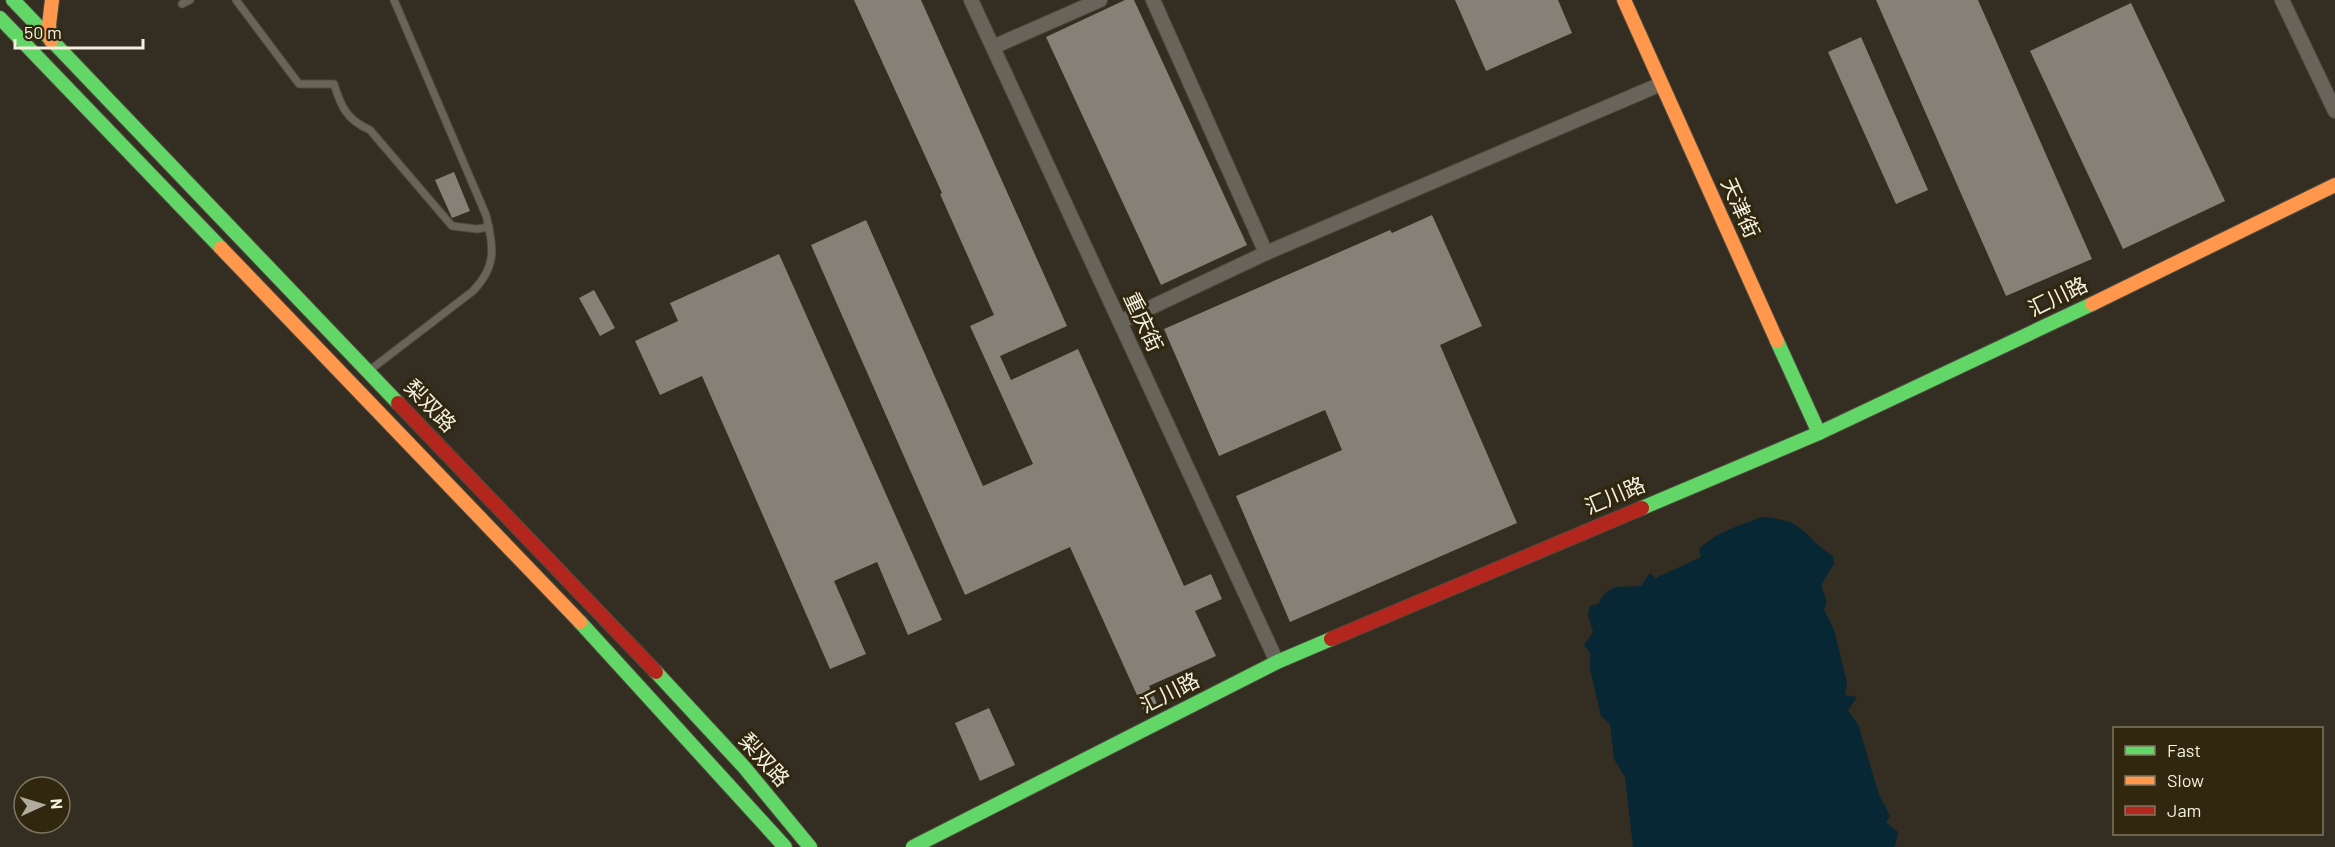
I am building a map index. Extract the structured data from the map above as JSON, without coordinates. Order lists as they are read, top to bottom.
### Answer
{
  "streets": {
    "main road": ["天津街", "汇川路", "梨双路"],
    "street": ["重庆街"]
  },
  "crossings": [
    ["天津街", "汇川路"],
    ["汇川路", "重庆街"]
  ],
  "legend": ["Fast", "Slow", "Jam"],
  "scale_bar": "50 m",
  "north": "right"
}
